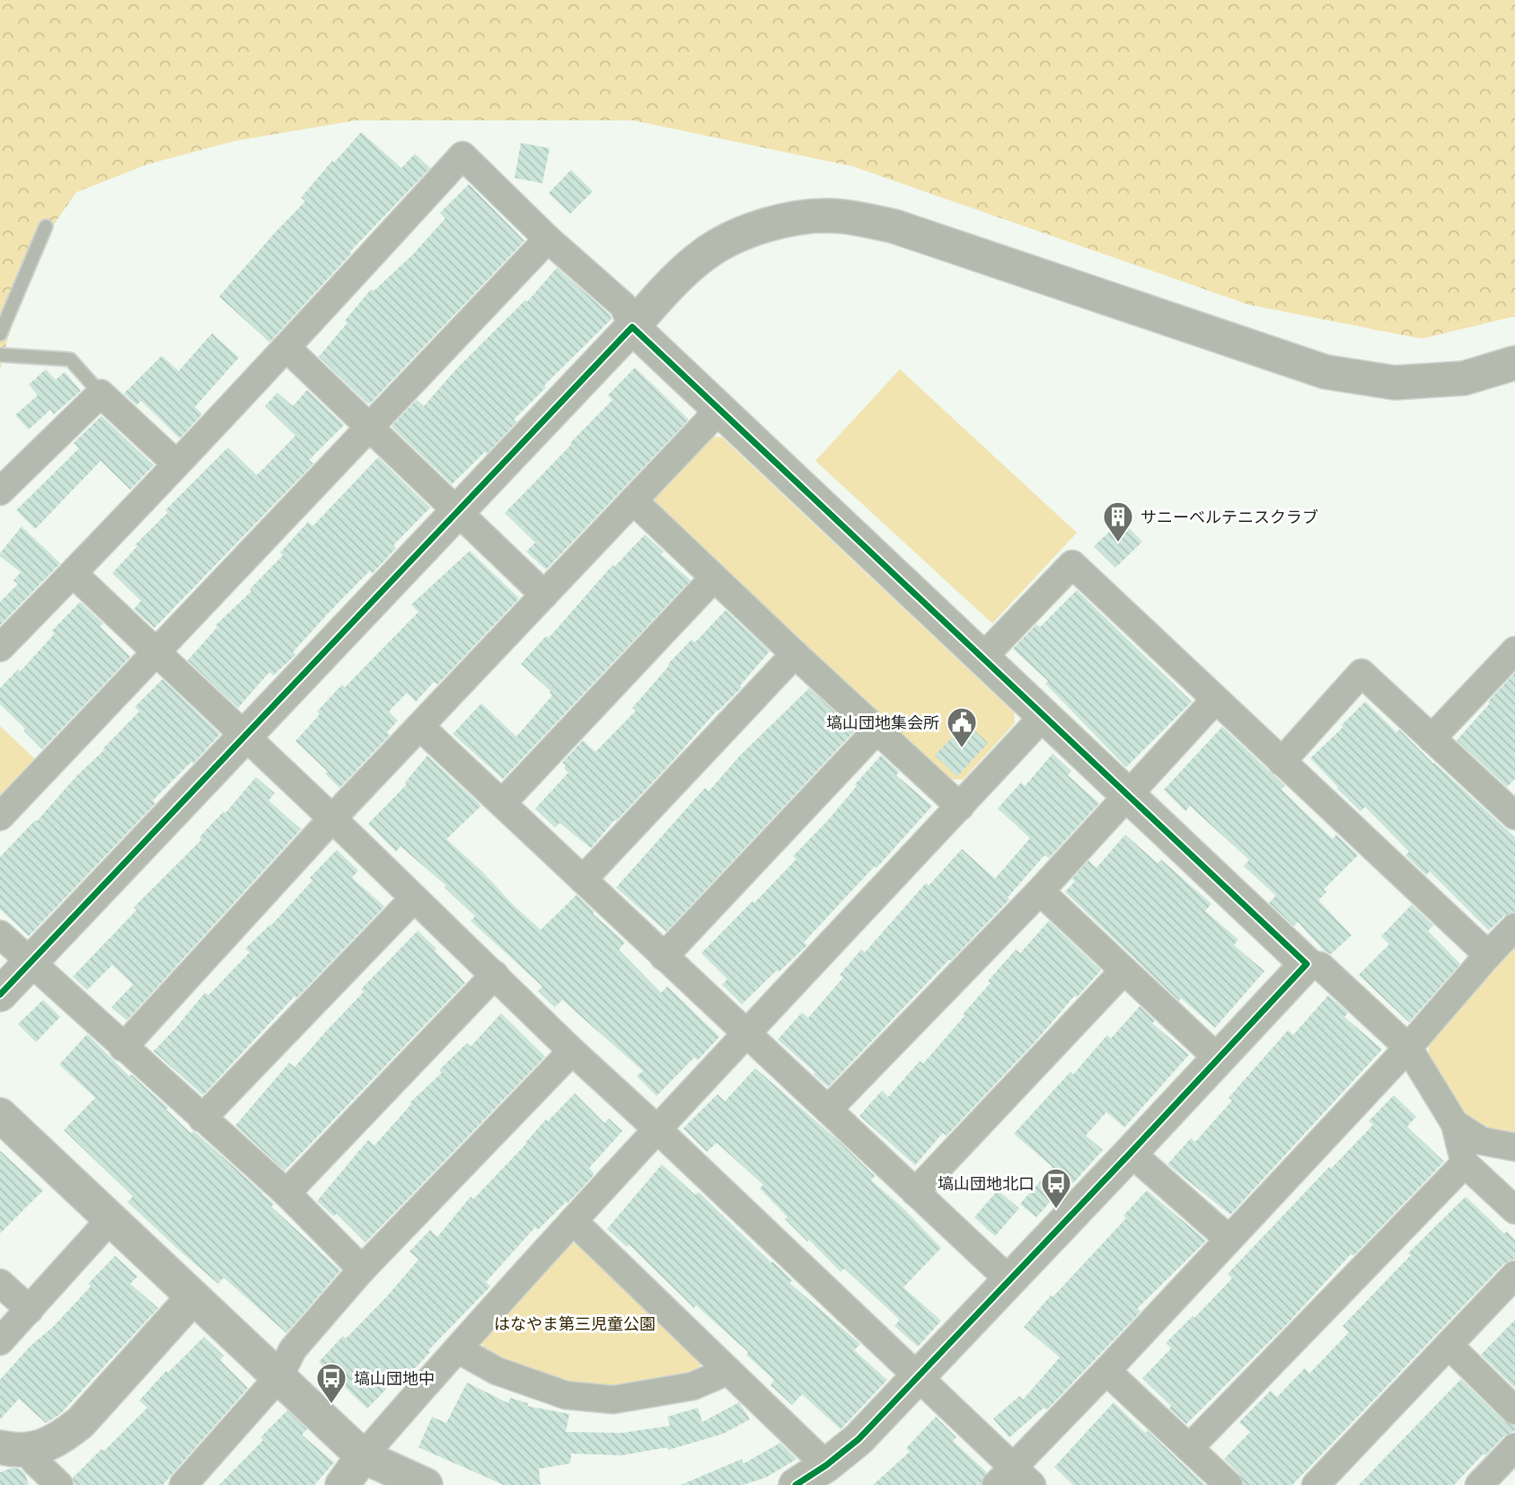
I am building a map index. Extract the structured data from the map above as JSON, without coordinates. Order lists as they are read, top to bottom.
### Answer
{
  "parks": ["はなやま第三児童公園"],
  "places": {
    "building": ["サニーベルテニスクラブ"],
    "public building": ["塙山団地集会所"],
    "bus stop": ["塙山団地北口", "塙山団地中"]
  }
}
